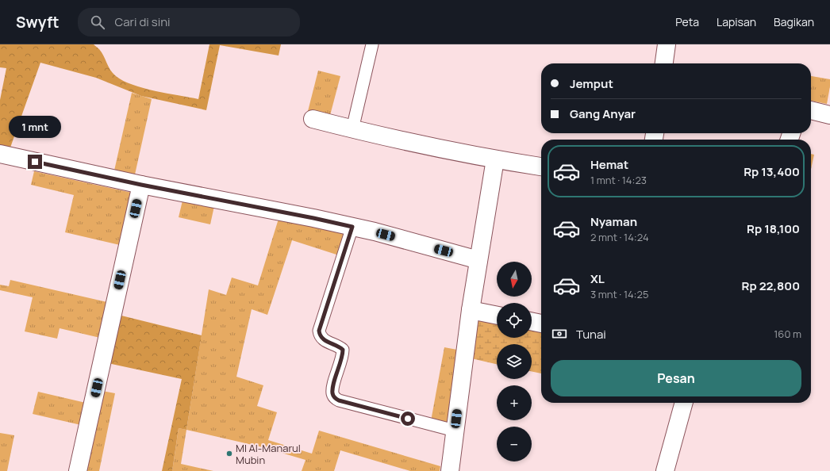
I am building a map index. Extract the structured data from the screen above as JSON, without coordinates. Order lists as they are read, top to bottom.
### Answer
{
  "places": ["MI Al-Manarul Mubin"],
  "north": "bottom",
  "page": {
    "header": "Swyft",
    "search": "Cari di sini",
    "nav": ["Peta", "Lapisan", "Bagikan"],
    "banner": ["Jemput", "Gang Anyar"],
    "bubble": "1 mnt",
    "list": [
      {
        "name": "Hemat",
        "note": "1 mnt · 14:23",
        "value": "Rp 13,400"
      },
      {
        "name": "Nyaman",
        "note": "2 mnt · 14:24",
        "value": "Rp 18,100"
      },
      {
        "name": "XL",
        "note": "3 mnt · 14:25",
        "value": "Rp 22,800"
      }
    ],
    "map_buttons": ["+", "−"],
    "pay": ["Tunai", "160 m"],
    "buttons": "Pesan"
  }
}
